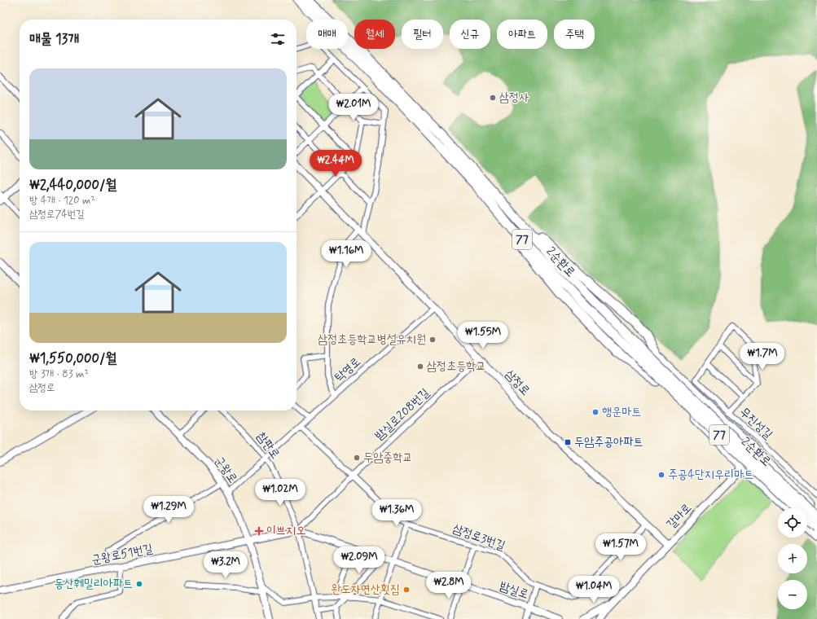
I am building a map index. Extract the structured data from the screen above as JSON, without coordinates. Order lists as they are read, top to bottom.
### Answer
{
  "streets": {
    "highway": ["77", "2순환로"],
    "street": [
      "탁영로",
      "삼정로",
      "밤실로208번길",
      "무진성길",
      "참판로",
      "군왕로",
      "갈마로",
      "삼정로3번길",
      "군왕로51번길",
      "밤실로"
    ]
  },
  "crossings": [
    ["탁영로", "삼정로"],
    ["탁영로", "참판로"],
    ["탁영로", "군왕로"],
    ["탁영로", "삼정로3번길"],
    ["삼정로", "밤실로208번길"],
    ["삼정로", "갈마로"],
    ["삼정로", "삼정로3번길"],
    ["밤실로208번길", "참판로"],
    ["밤실로208번길", "삼정로3번길"],
    ["밤실로208번길", "밤실로"],
    ["무진성길", "갈마로"],
    ["참판로", "밤실로"],
    ["군왕로", "군왕로51번길"]
  ],
  "places": {
    "other": [
      "삼정사",
      "삼정초등학교병설유치원",
      "삼정초등학교",
      "행운마트",
      "두암중학교",
      "주공4단지우리마트",
      "동산훼밀리아파트",
      "완도자연산횟집"
    ],
    "transit": ["두암주공아파트"],
    "health": ["이쁘지오"]
  },
  "page": {
    "chip": [
      "매매",
      "월세",
      "필터",
      "신규",
      "아파트",
      "주택"
    ],
    "heading": "매물 13개",
    "list": [
      {
        "name": "₩2,440,000/월",
        "note": "방 4개 · 120 m² · 삼정로74번길"
      },
      {
        "name": "₩1,550,000/월",
        "note": "방 3개 · 83 m² · 삼정로"
      }
    ],
    "price": [
      "₩2.01M",
      "₩2.44M",
      "₩1.16M",
      "₩1.55M",
      "₩1.7M",
      "₩1.02M",
      "₩1.29M",
      "₩1.36M",
      "₩1.57M",
      "₩2.09M",
      "₩3.2M",
      "₩2.8M",
      "₩1.04M"
    ],
    "map_buttons": ["+", "−"]
  }
}
